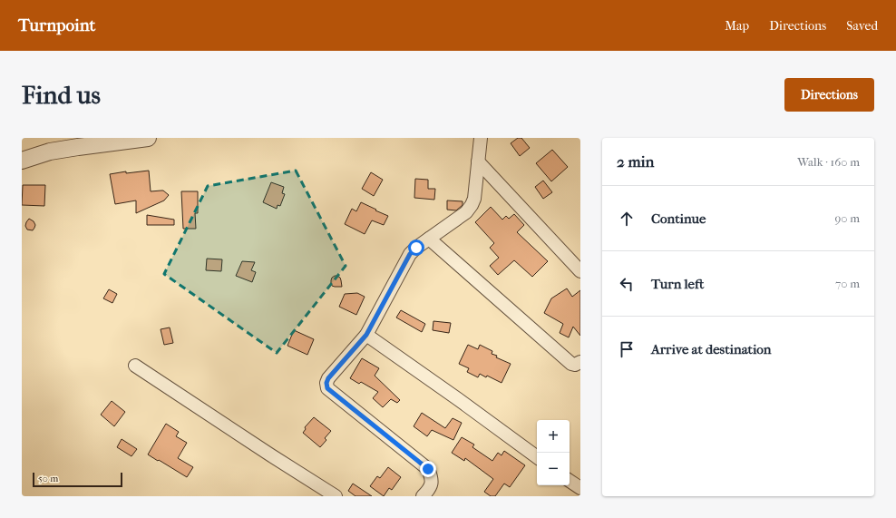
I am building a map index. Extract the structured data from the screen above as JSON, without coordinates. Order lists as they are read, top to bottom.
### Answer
{
  "scale_bar": "50 m",
  "page": {
    "header": "Turnpoint",
    "nav": ["Map", "Directions", "Saved"],
    "buttons": "Directions",
    "title": "Find us",
    "heading": ["2 min", "Walk · 160 m"],
    "list": [
      ["Continue", "90 m"],
      ["Turn left", "70 m"],
      "Arrive at destination"
    ],
    "map_buttons": ["+", "−"],
    "scale": "50 m"
  }
}
